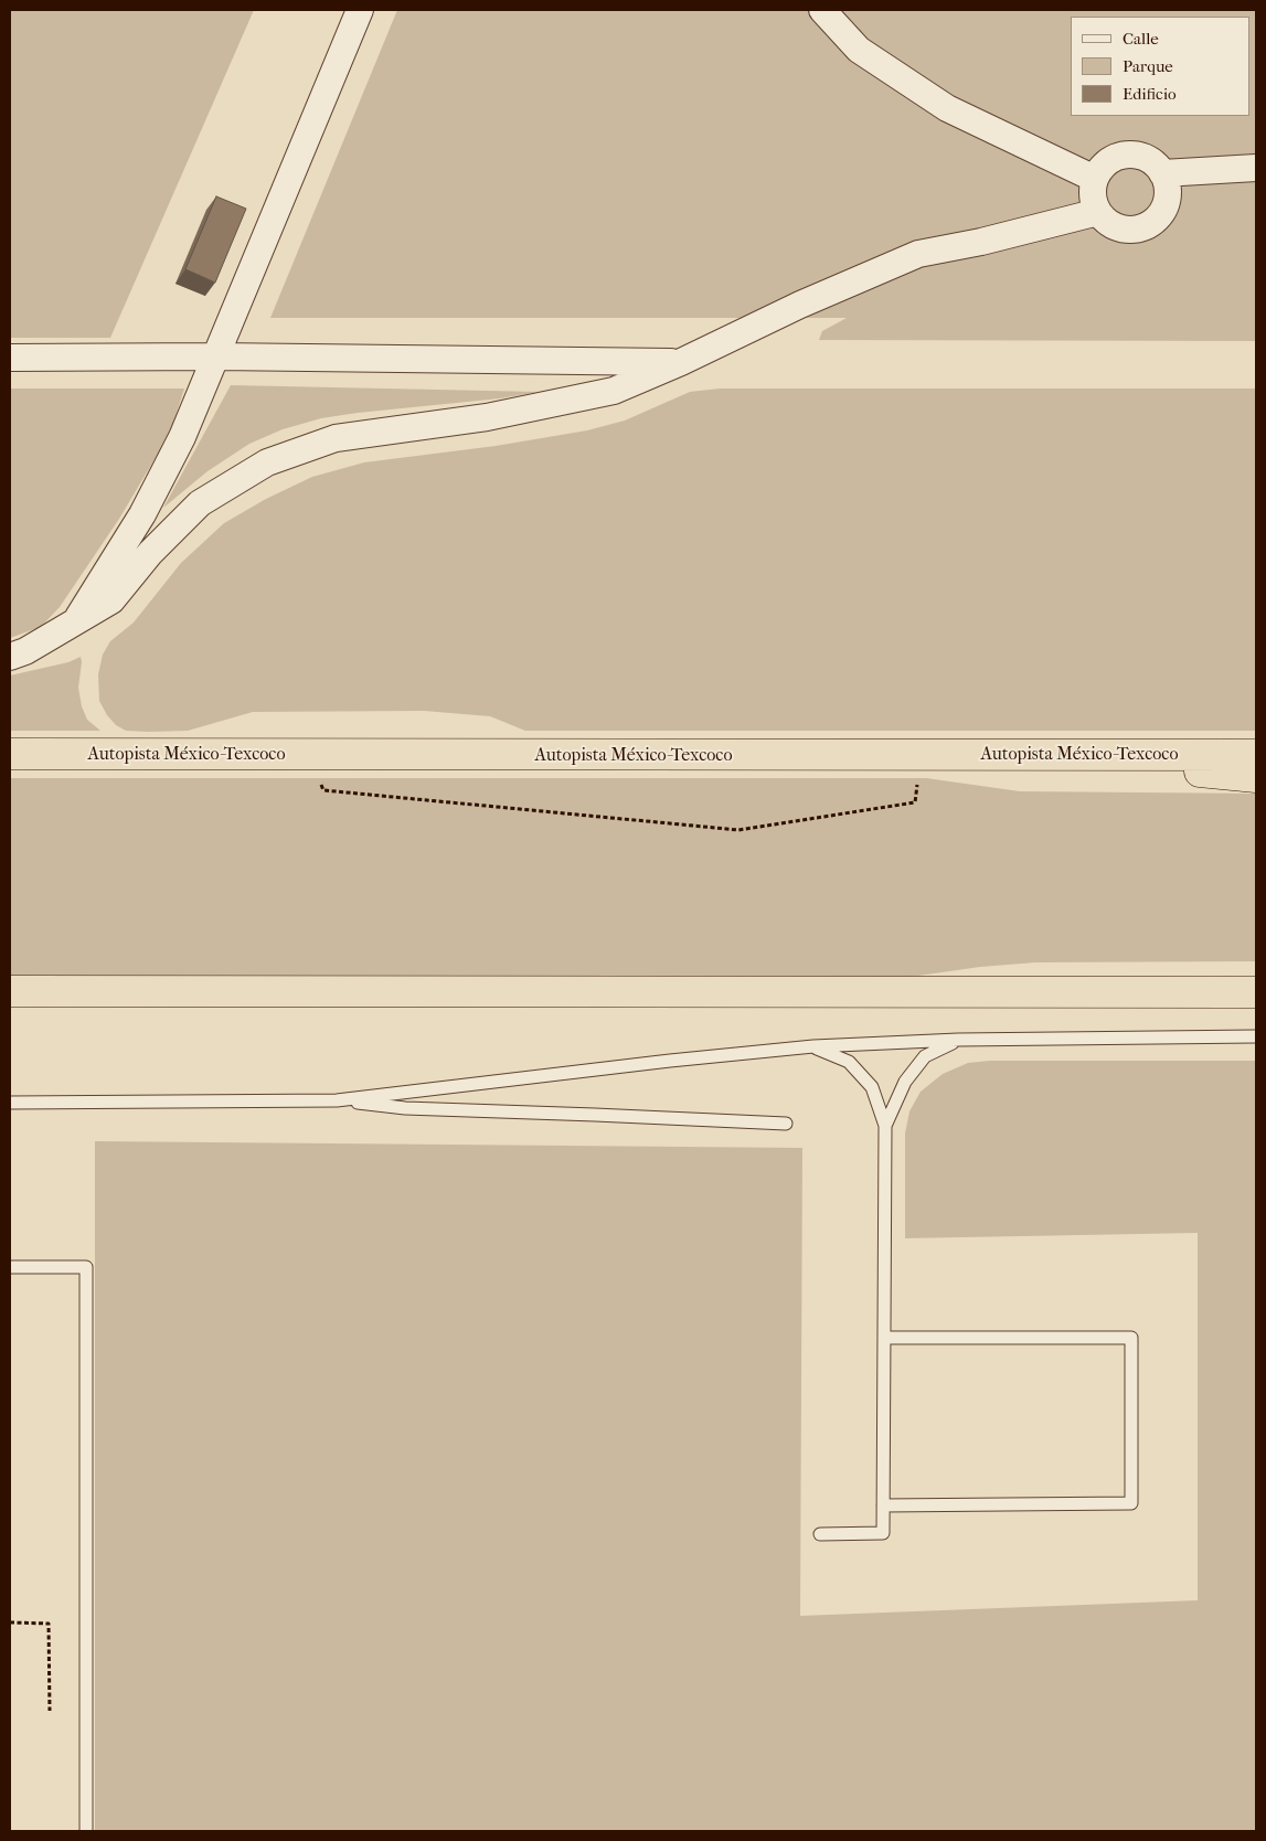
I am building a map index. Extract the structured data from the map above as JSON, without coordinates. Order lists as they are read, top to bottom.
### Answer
{
  "streets": {
    "highway": ["Autopista México-Texcoco"]
  },
  "legend": ["Calle", "Parque", "Edificio"]
}
